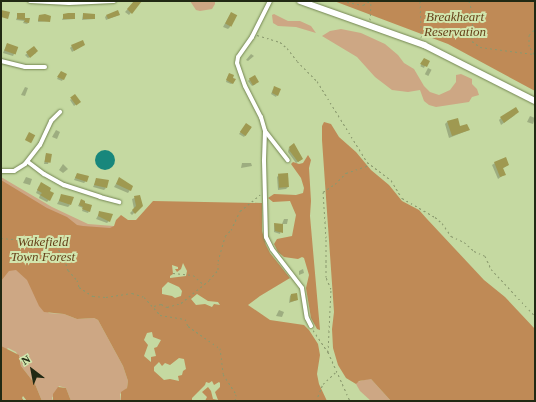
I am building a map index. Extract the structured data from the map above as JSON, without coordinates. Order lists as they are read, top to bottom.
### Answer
{
  "parks": ["Breakheart Reservation", "Wakefield Town Forest"],
  "north": "top left"
}
